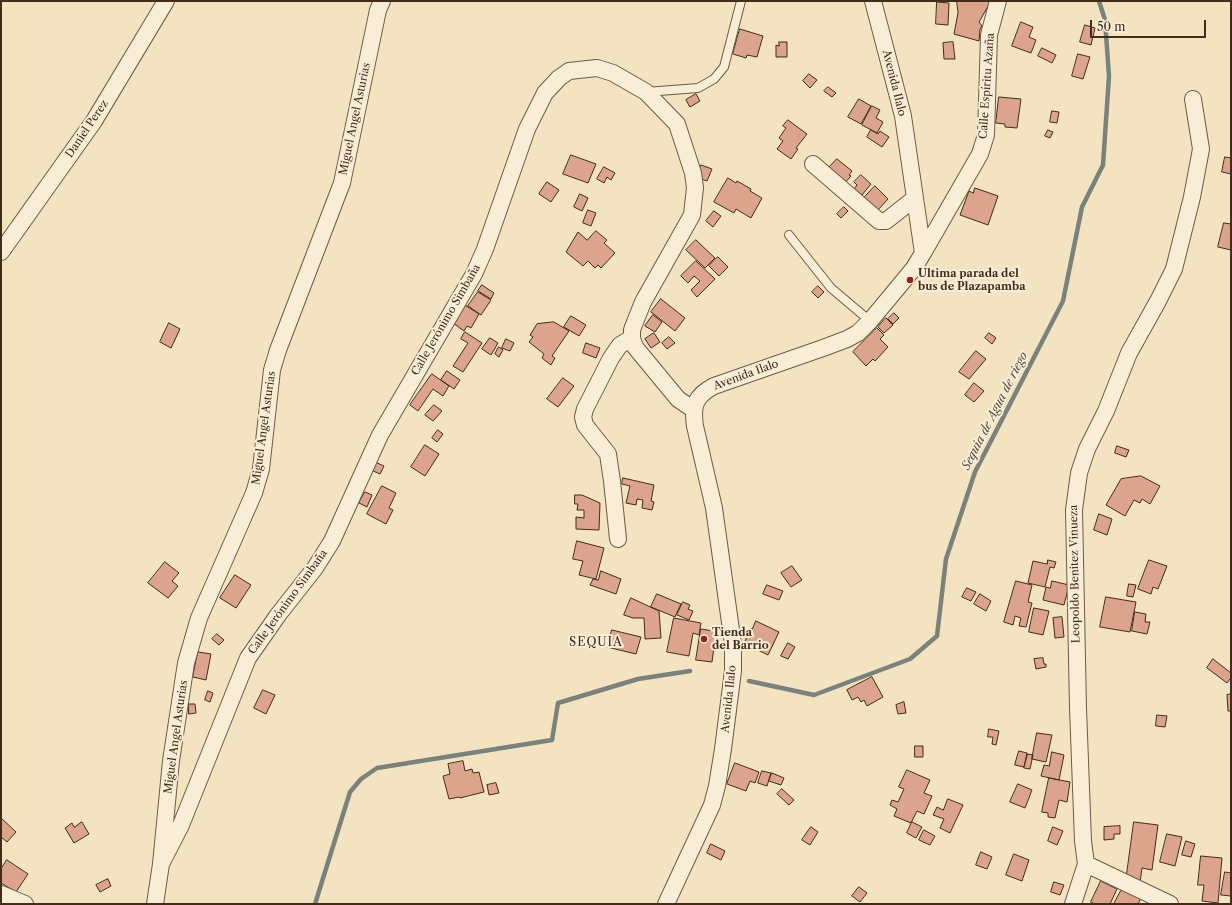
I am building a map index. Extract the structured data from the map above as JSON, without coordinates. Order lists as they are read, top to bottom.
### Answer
{
  "streets": {
    "street": [
      "Avenida Ilalo",
      "Calle Espíritu Azaña",
      "Miguel Angel Asturias",
      "Daniel Perez",
      "Calle Jerónimo Simbaña",
      "Leopoldo Benitez Vinueza"
    ]
  },
  "crossings": [
    ["Avenida Ilalo", "Calle Espíritu Azaña"],
    ["Miguel Angel Asturias", "Calle Jerónimo Simbaña"]
  ],
  "districts": ["SEQUIA"],
  "water": ["Sequia de Agua de riego"],
  "places": ["Ultima parada del bus de Plazapamba", "Tienda del Barrio"],
  "scale_bar": "50 m"
}
